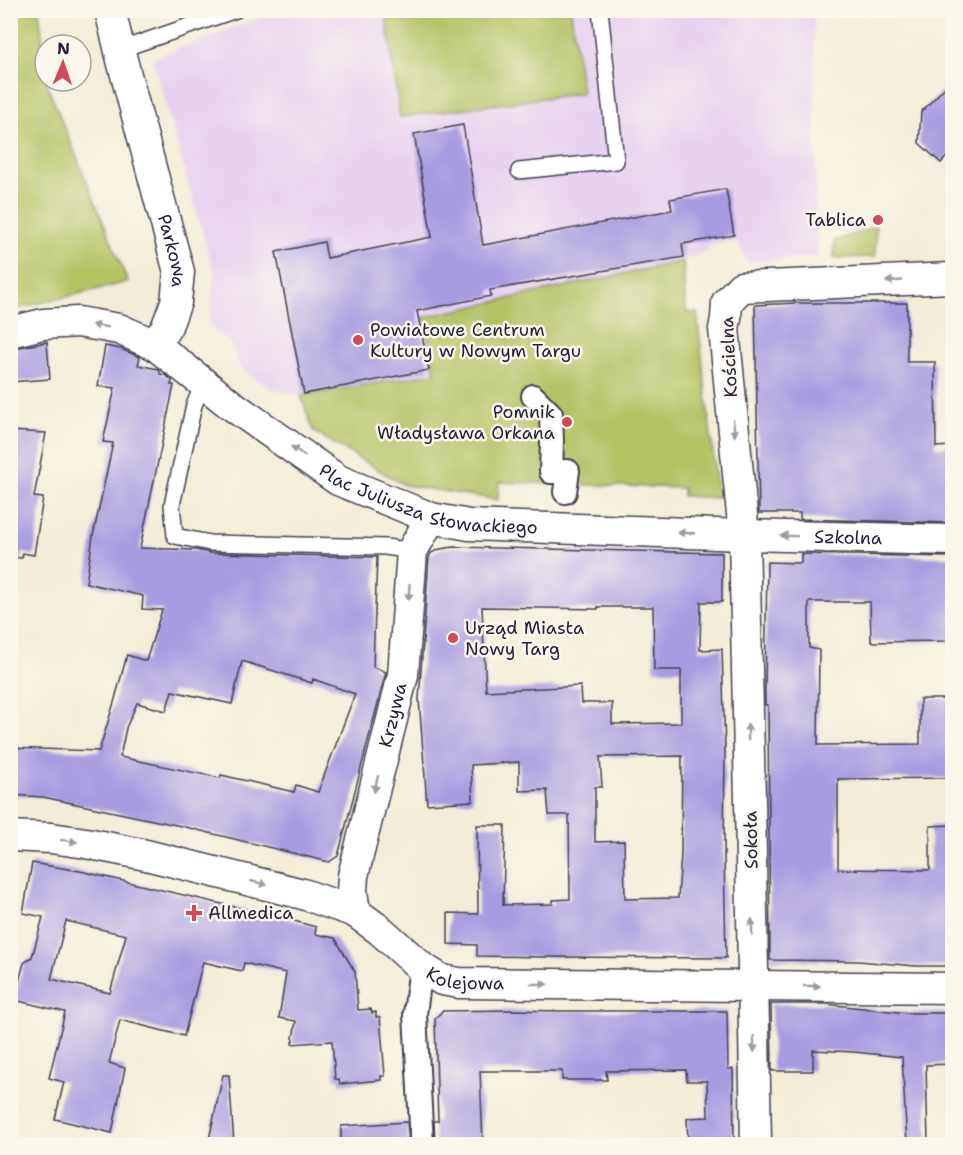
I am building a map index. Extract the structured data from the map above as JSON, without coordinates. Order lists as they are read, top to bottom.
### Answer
{
  "streets": {
    "street": [
      "Parkowa",
      "Kościelna",
      "Plac Juliusza Słowackiego",
      "Szkolna",
      "Krzywa",
      "Sokoła",
      "Kolejowa"
    ]
  },
  "crossings": [
    ["Parkowa", "Plac Juliusza Słowackiego"],
    ["Kościelna", "Plac Juliusza Słowackiego"],
    ["Kościelna", "Szkolna"],
    ["Kościelna", "Sokoła"],
    ["Plac Juliusza Słowackiego", "Szkolna"],
    ["Plac Juliusza Słowackiego", "Krzywa"],
    ["Plac Juliusza Słowackiego", "Sokoła"],
    ["Szkolna", "Sokoła"],
    ["Krzywa", "Kolejowa"],
    ["Sokoła", "Kolejowa"]
  ],
  "one_way": [
    "Plac Juliusza Słowackiego",
    "Szkolna",
    "Krzywa",
    "Kolejowa"
  ],
  "places": {
    "other": [
      "Tablica",
      "Powiatowe Centrum Kultury w Nowym Targu",
      "Pomnik Władysława Orkana",
      "Urząd Miasta Nowy Targ"
    ],
    "health": ["Allmedica"]
  },
  "north": "top"
}
